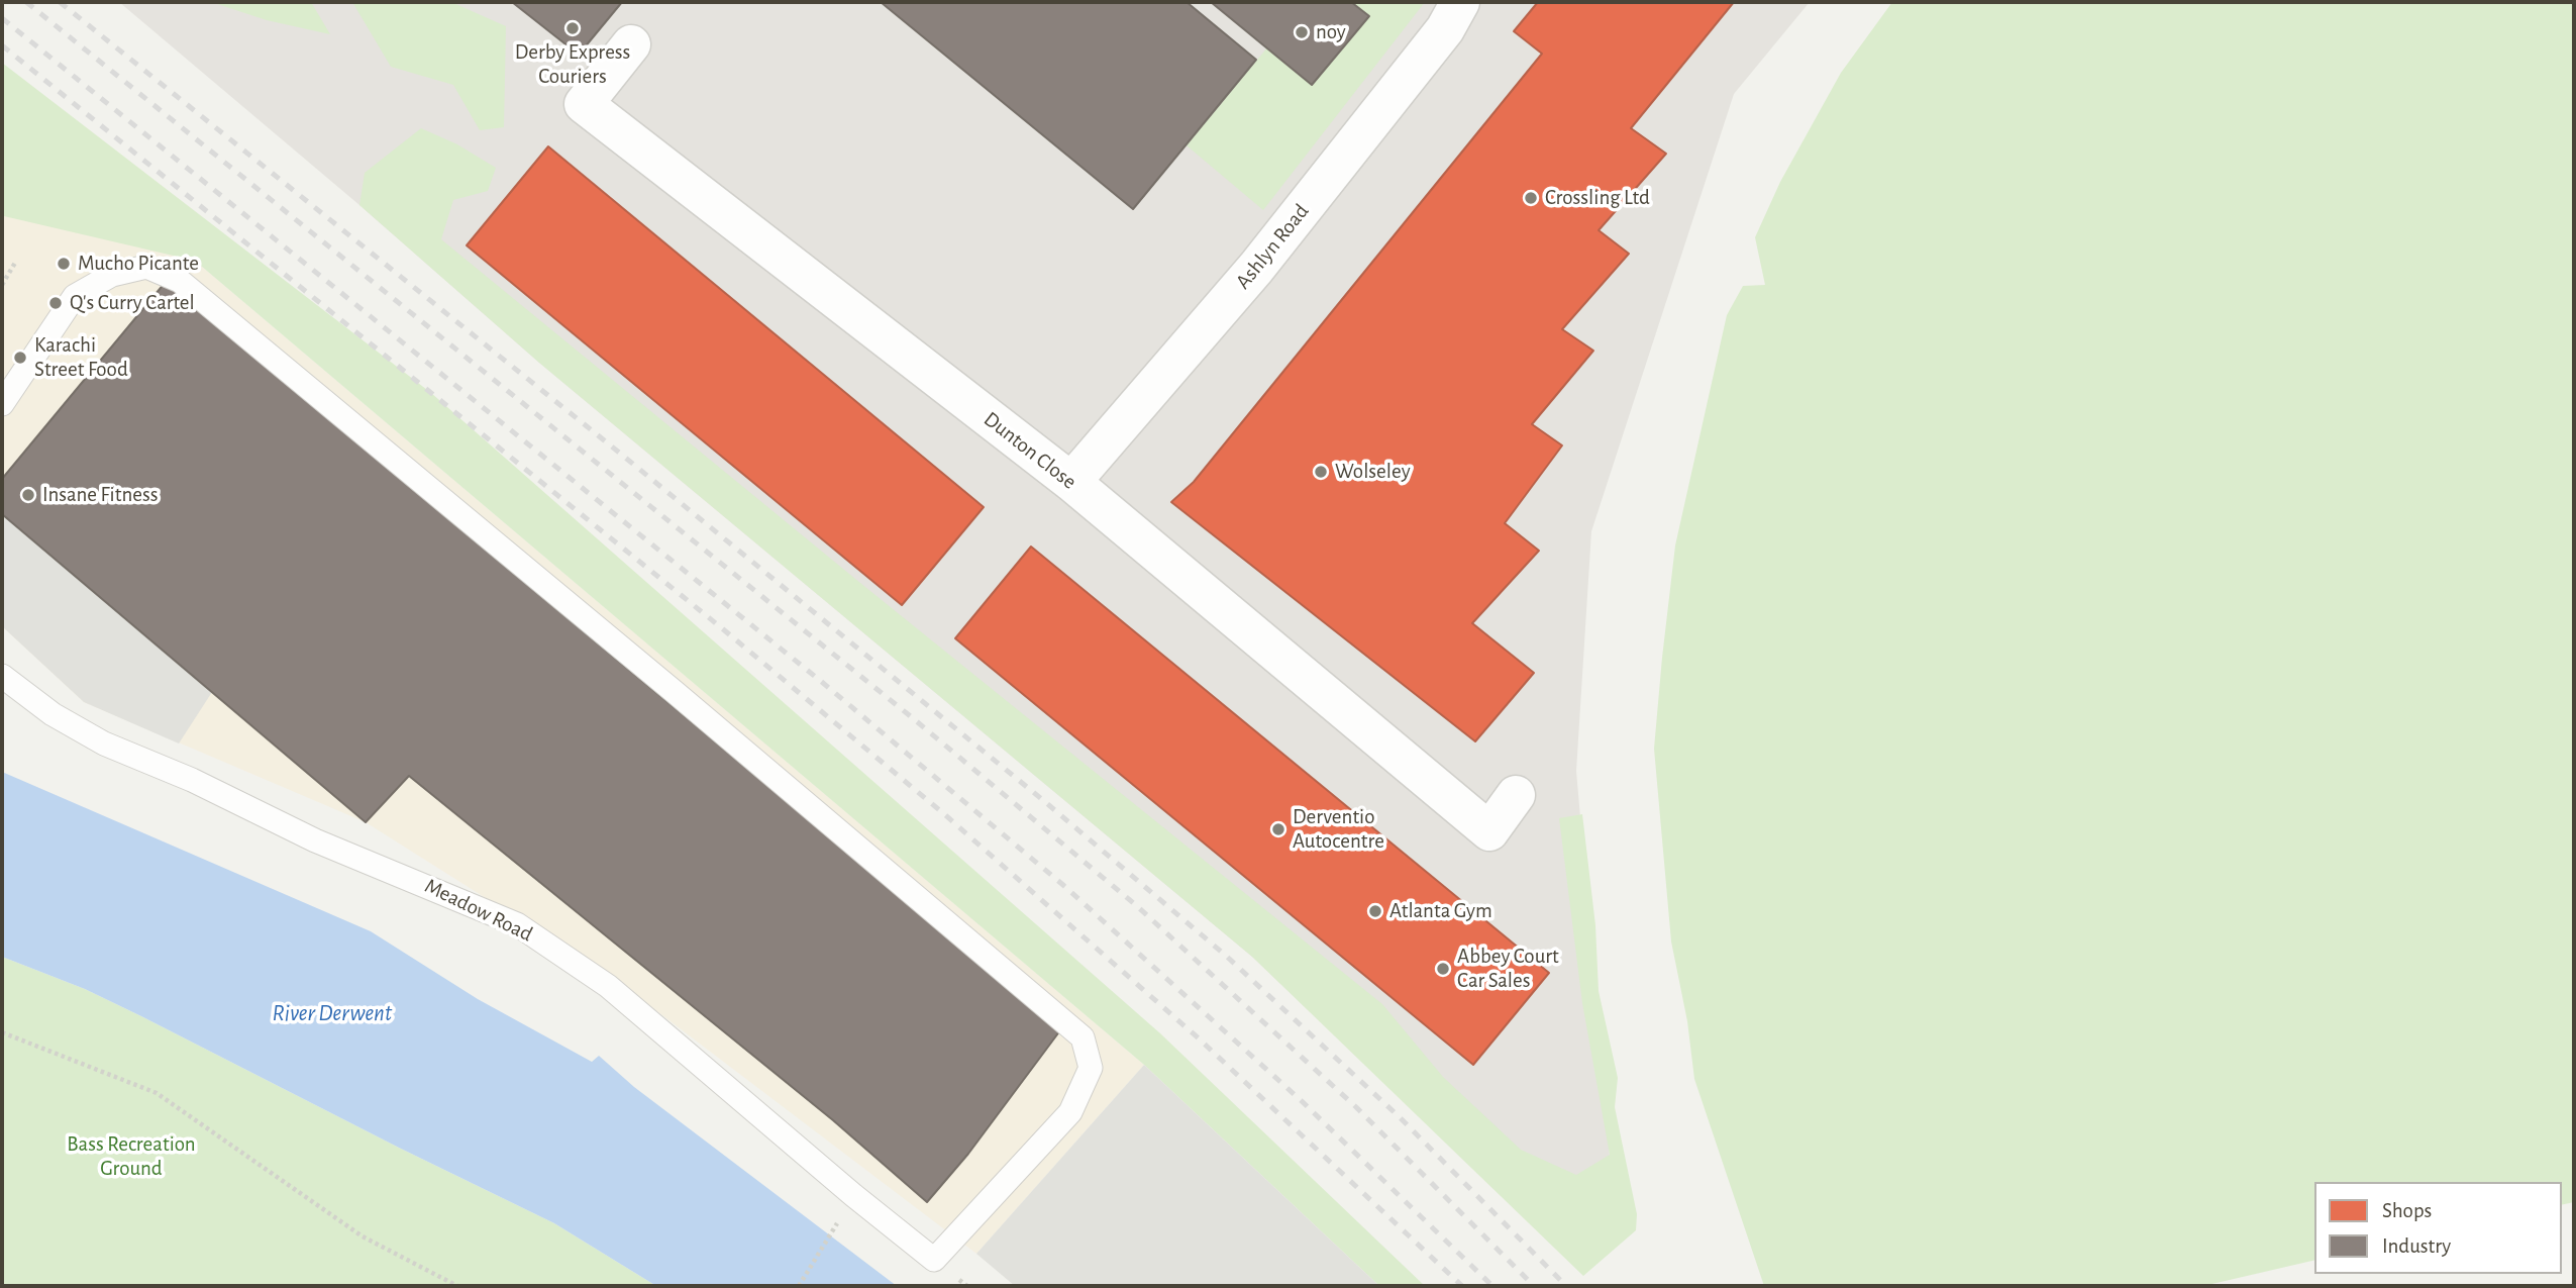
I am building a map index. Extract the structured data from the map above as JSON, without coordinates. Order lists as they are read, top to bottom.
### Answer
{
  "streets": {
    "street": ["Ashlyn Road", "Dunton Close"],
    "lane": ["Meadow Road"]
  },
  "crossings": [
    ["Ashlyn Road", "Dunton Close"]
  ],
  "water": ["River Derwent"],
  "parks": ["Bass Recreation Ground"],
  "places": [
    "Derby Express Couriers",
    "noy",
    "Crossling Ltd",
    "Mucho Picante",
    "Q's Curry Cartel",
    "Karachi Street Food",
    "Wolseley",
    "Insane Fitness",
    "Derventio Autocentre",
    "Atlanta Gym",
    "Abbey Court Car Sales"
  ],
  "legend": ["Shops", "Industry"]
}
